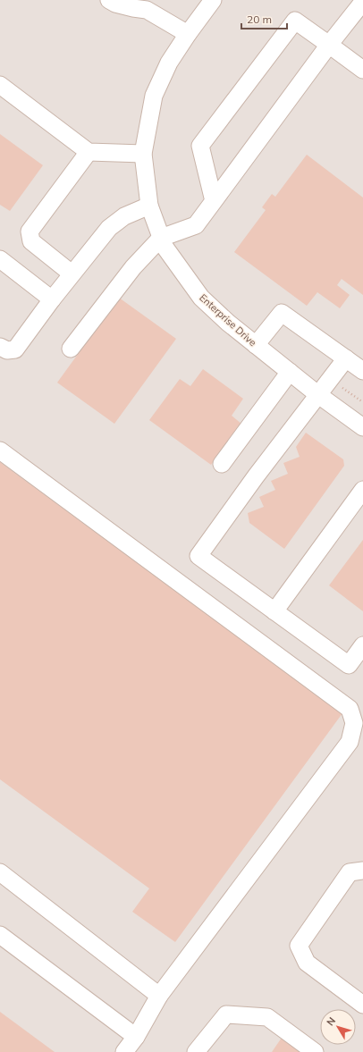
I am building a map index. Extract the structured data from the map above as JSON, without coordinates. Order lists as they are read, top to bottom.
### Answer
{
  "streets": {
    "street": ["Enterprise Drive"]
  },
  "scale_bar": "20 m",
  "north": "top left"
}
